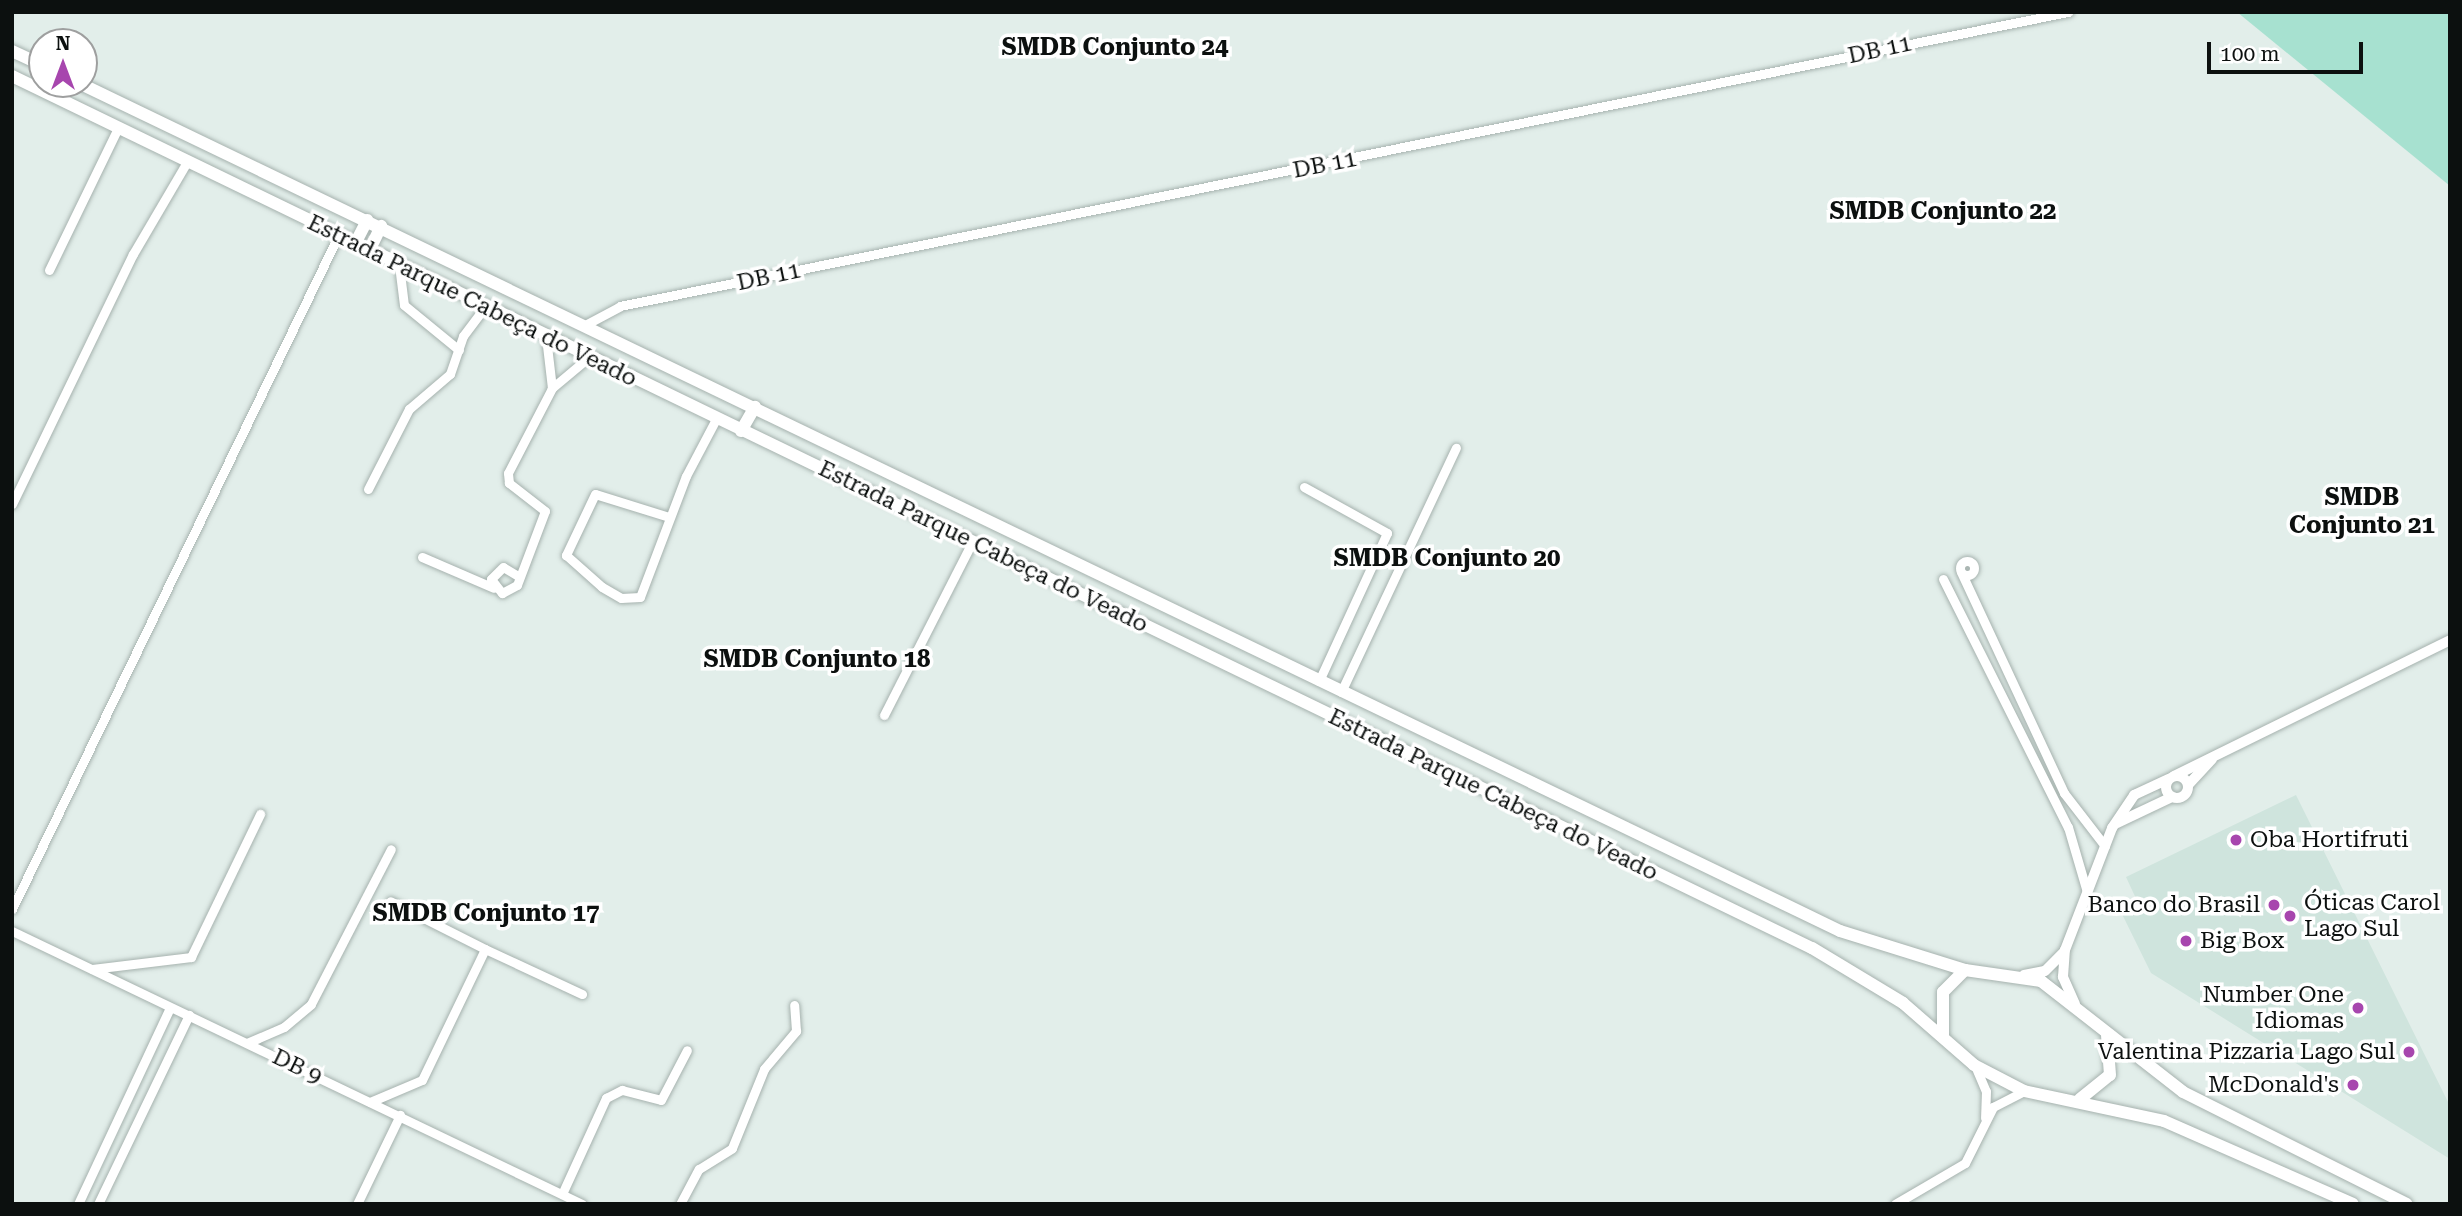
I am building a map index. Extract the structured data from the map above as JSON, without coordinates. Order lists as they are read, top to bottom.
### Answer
{
  "streets": {
    "main road": ["Estrada Parque Cabeça do Veado"],
    "street": ["DB 11", "DB 9"]
  },
  "crossings": [
    ["DB 11", "Estrada Parque Cabeça do Veado"]
  ],
  "districts": [
    "SMDB Conjunto 24",
    "SMDB Conjunto 22",
    "SMDB Conjunto 21",
    "SMDB Conjunto 20",
    "SMDB Conjunto 18",
    "SMDB Conjunto 17"
  ],
  "places": [
    "Oba Hortifruti",
    "Banco do Brasil",
    "Óticas Carol Lago Sul",
    "Big Box",
    "Number One Idiomas",
    "Valentina Pizzaria Lago Sul",
    "McDonald's"
  ],
  "scale_bar": "100 m",
  "north": "top"
}
